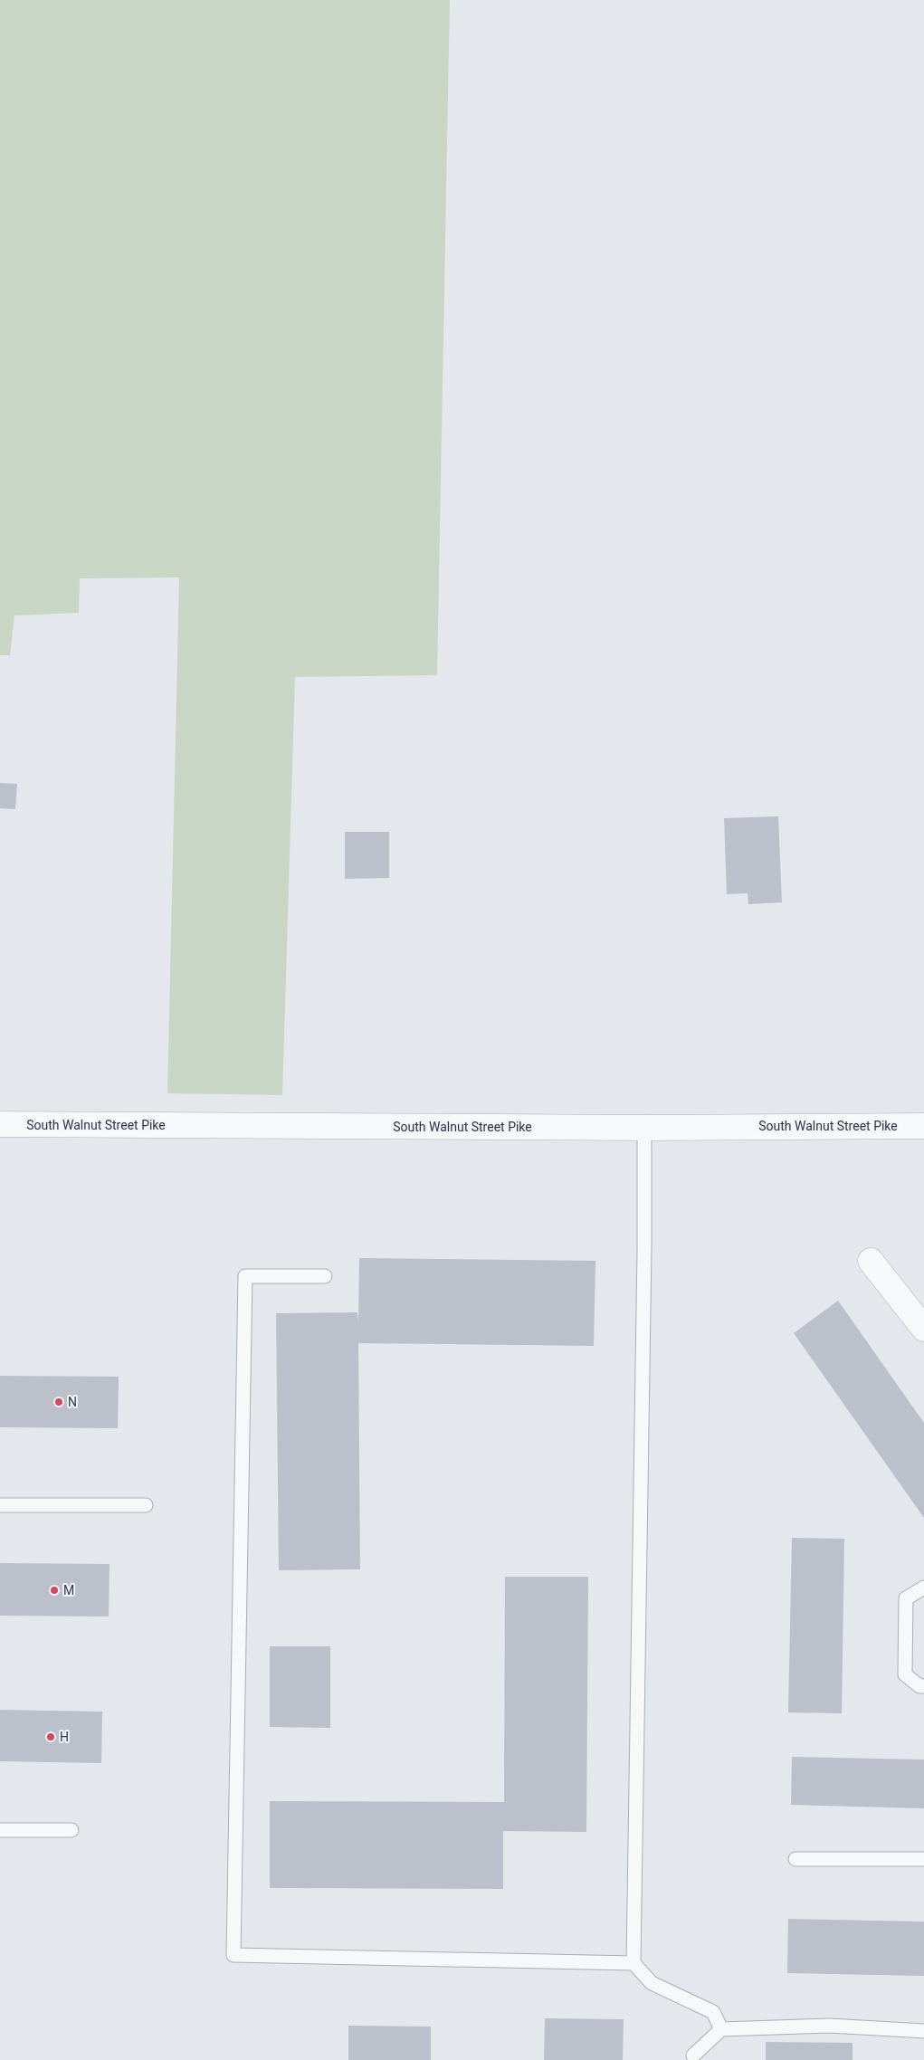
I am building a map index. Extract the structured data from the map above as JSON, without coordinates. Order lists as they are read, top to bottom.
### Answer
{
  "streets": {
    "street": ["South Walnut Street Pike"]
  },
  "places": ["N", "M", "H"]
}
